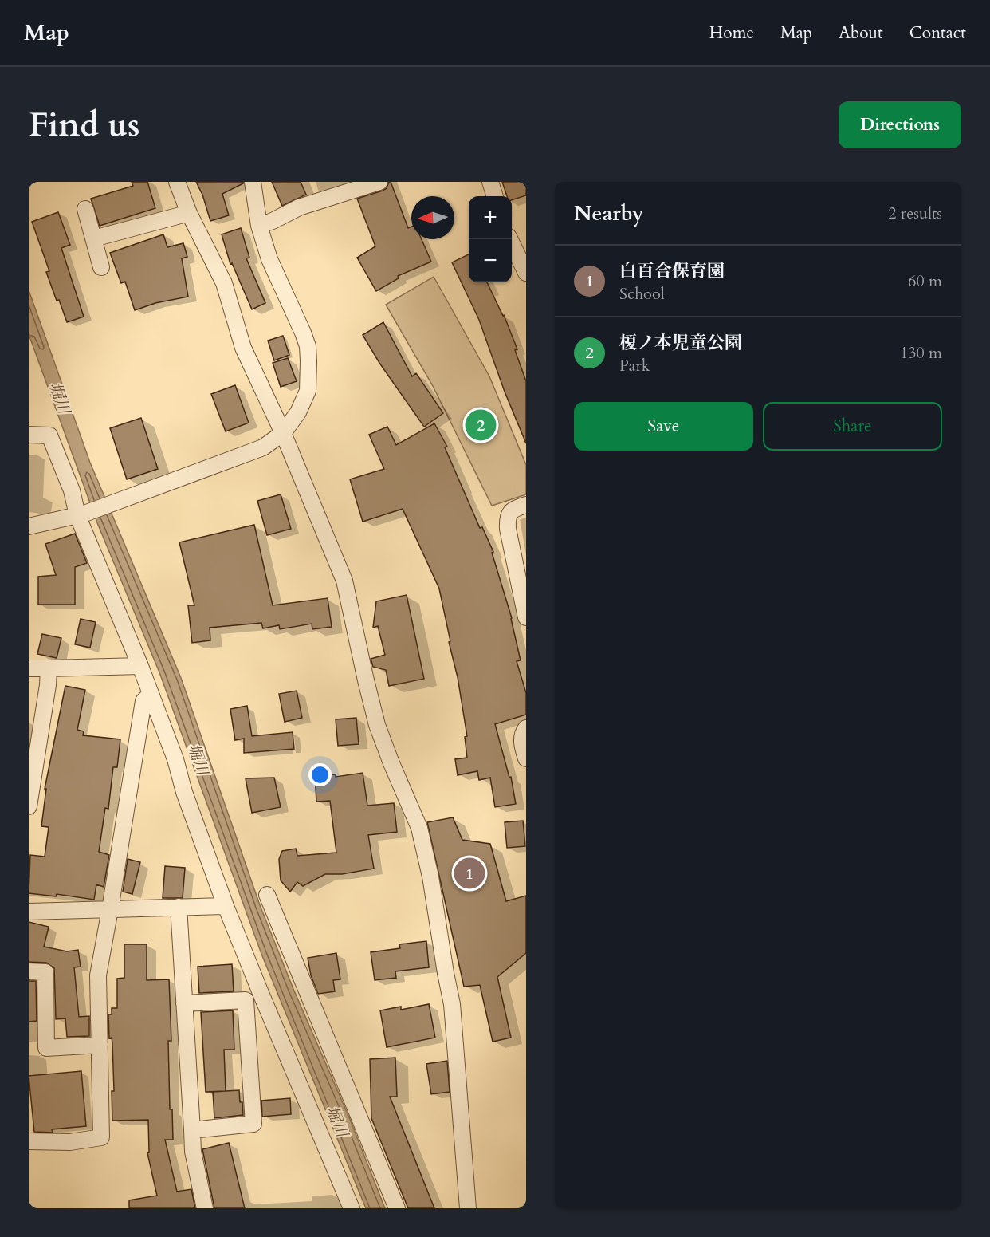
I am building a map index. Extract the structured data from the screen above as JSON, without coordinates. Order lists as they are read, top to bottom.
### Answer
{
  "water": ["堀川"],
  "north": "left",
  "page": {
    "header": "Map",
    "nav": [
      "Home",
      "Map",
      "About",
      "Contact"
    ],
    "buttons": [
      "Directions",
      ["Save", "Share"]
    ],
    "title": "Find us",
    "heading": ["Nearby", "2 results"],
    "map_buttons": ["+", "−"],
    "list": [
      {
        "mark": "1",
        "name": "白百合保育園",
        "note": "School",
        "value": "60 m"
      },
      {
        "mark": "2",
        "name": "榎ノ本児童公園",
        "note": "Park",
        "value": "130 m"
      }
    ],
    "pins": ["2", "1"]
  }
}
